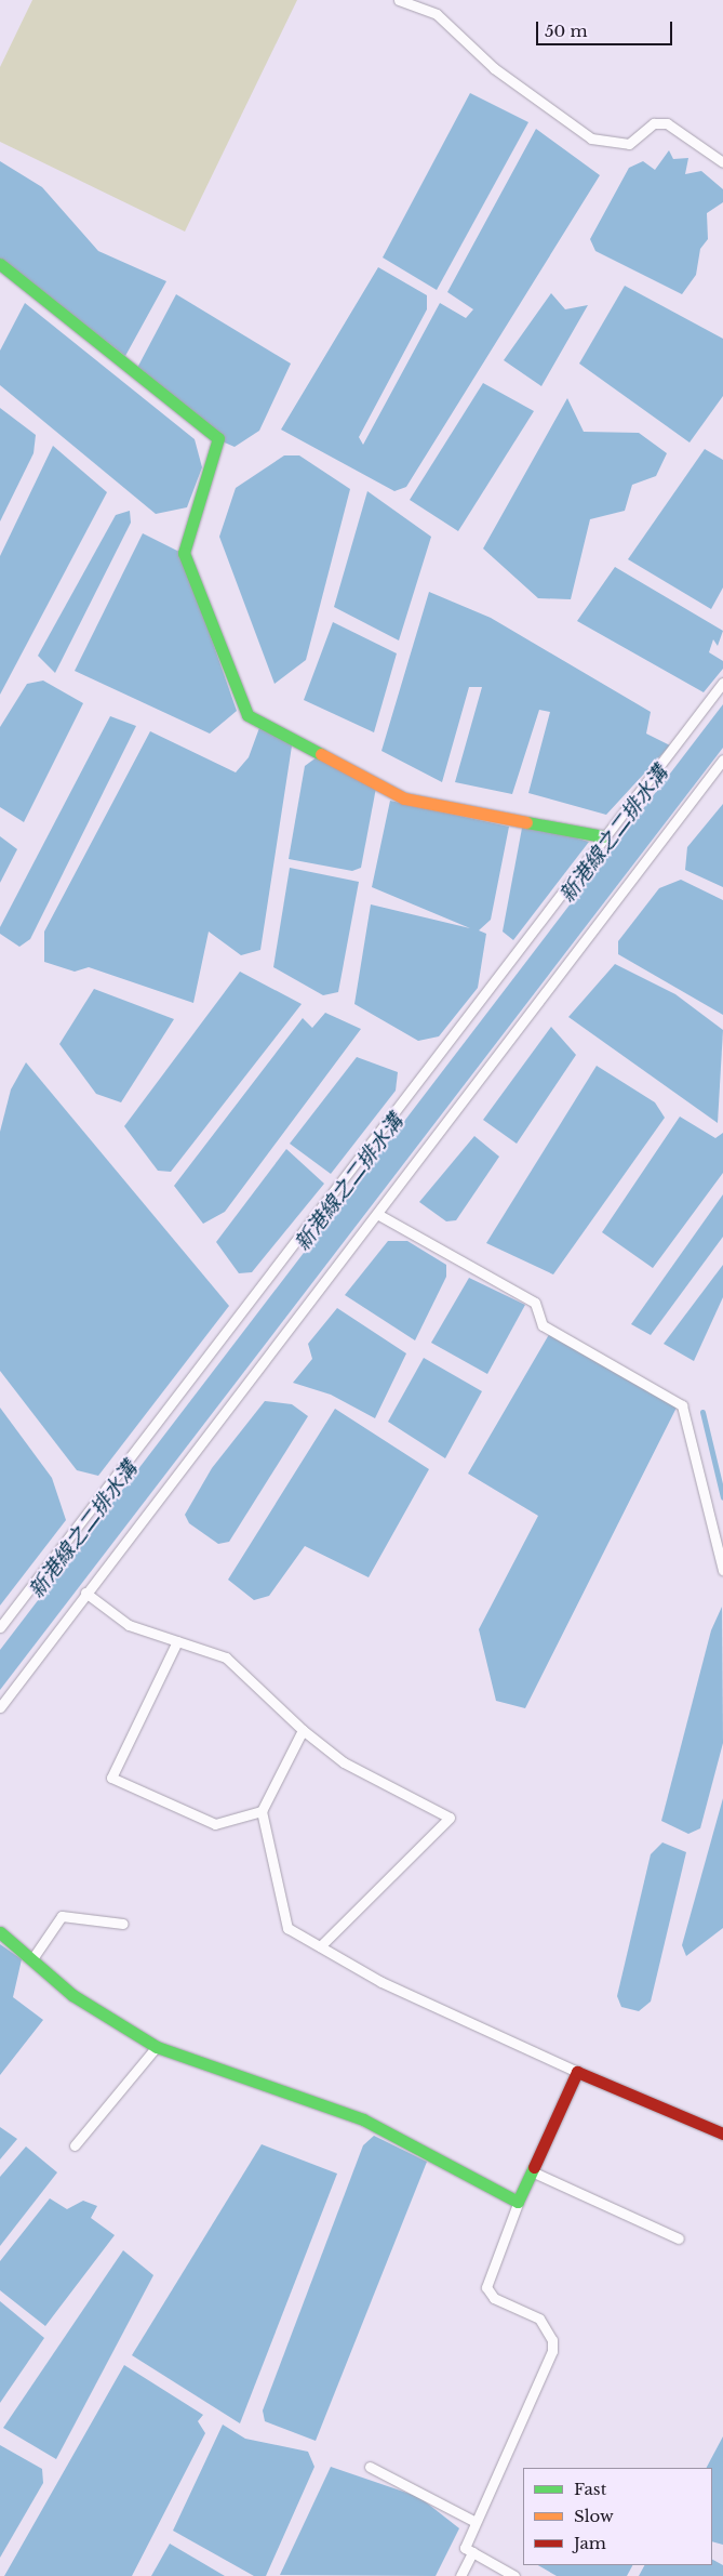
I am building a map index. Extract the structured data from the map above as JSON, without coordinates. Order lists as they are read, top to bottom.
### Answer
{
  "water": ["新港線之二排水溝"],
  "legend": ["Fast", "Slow", "Jam"],
  "scale_bar": "50 m"
}
